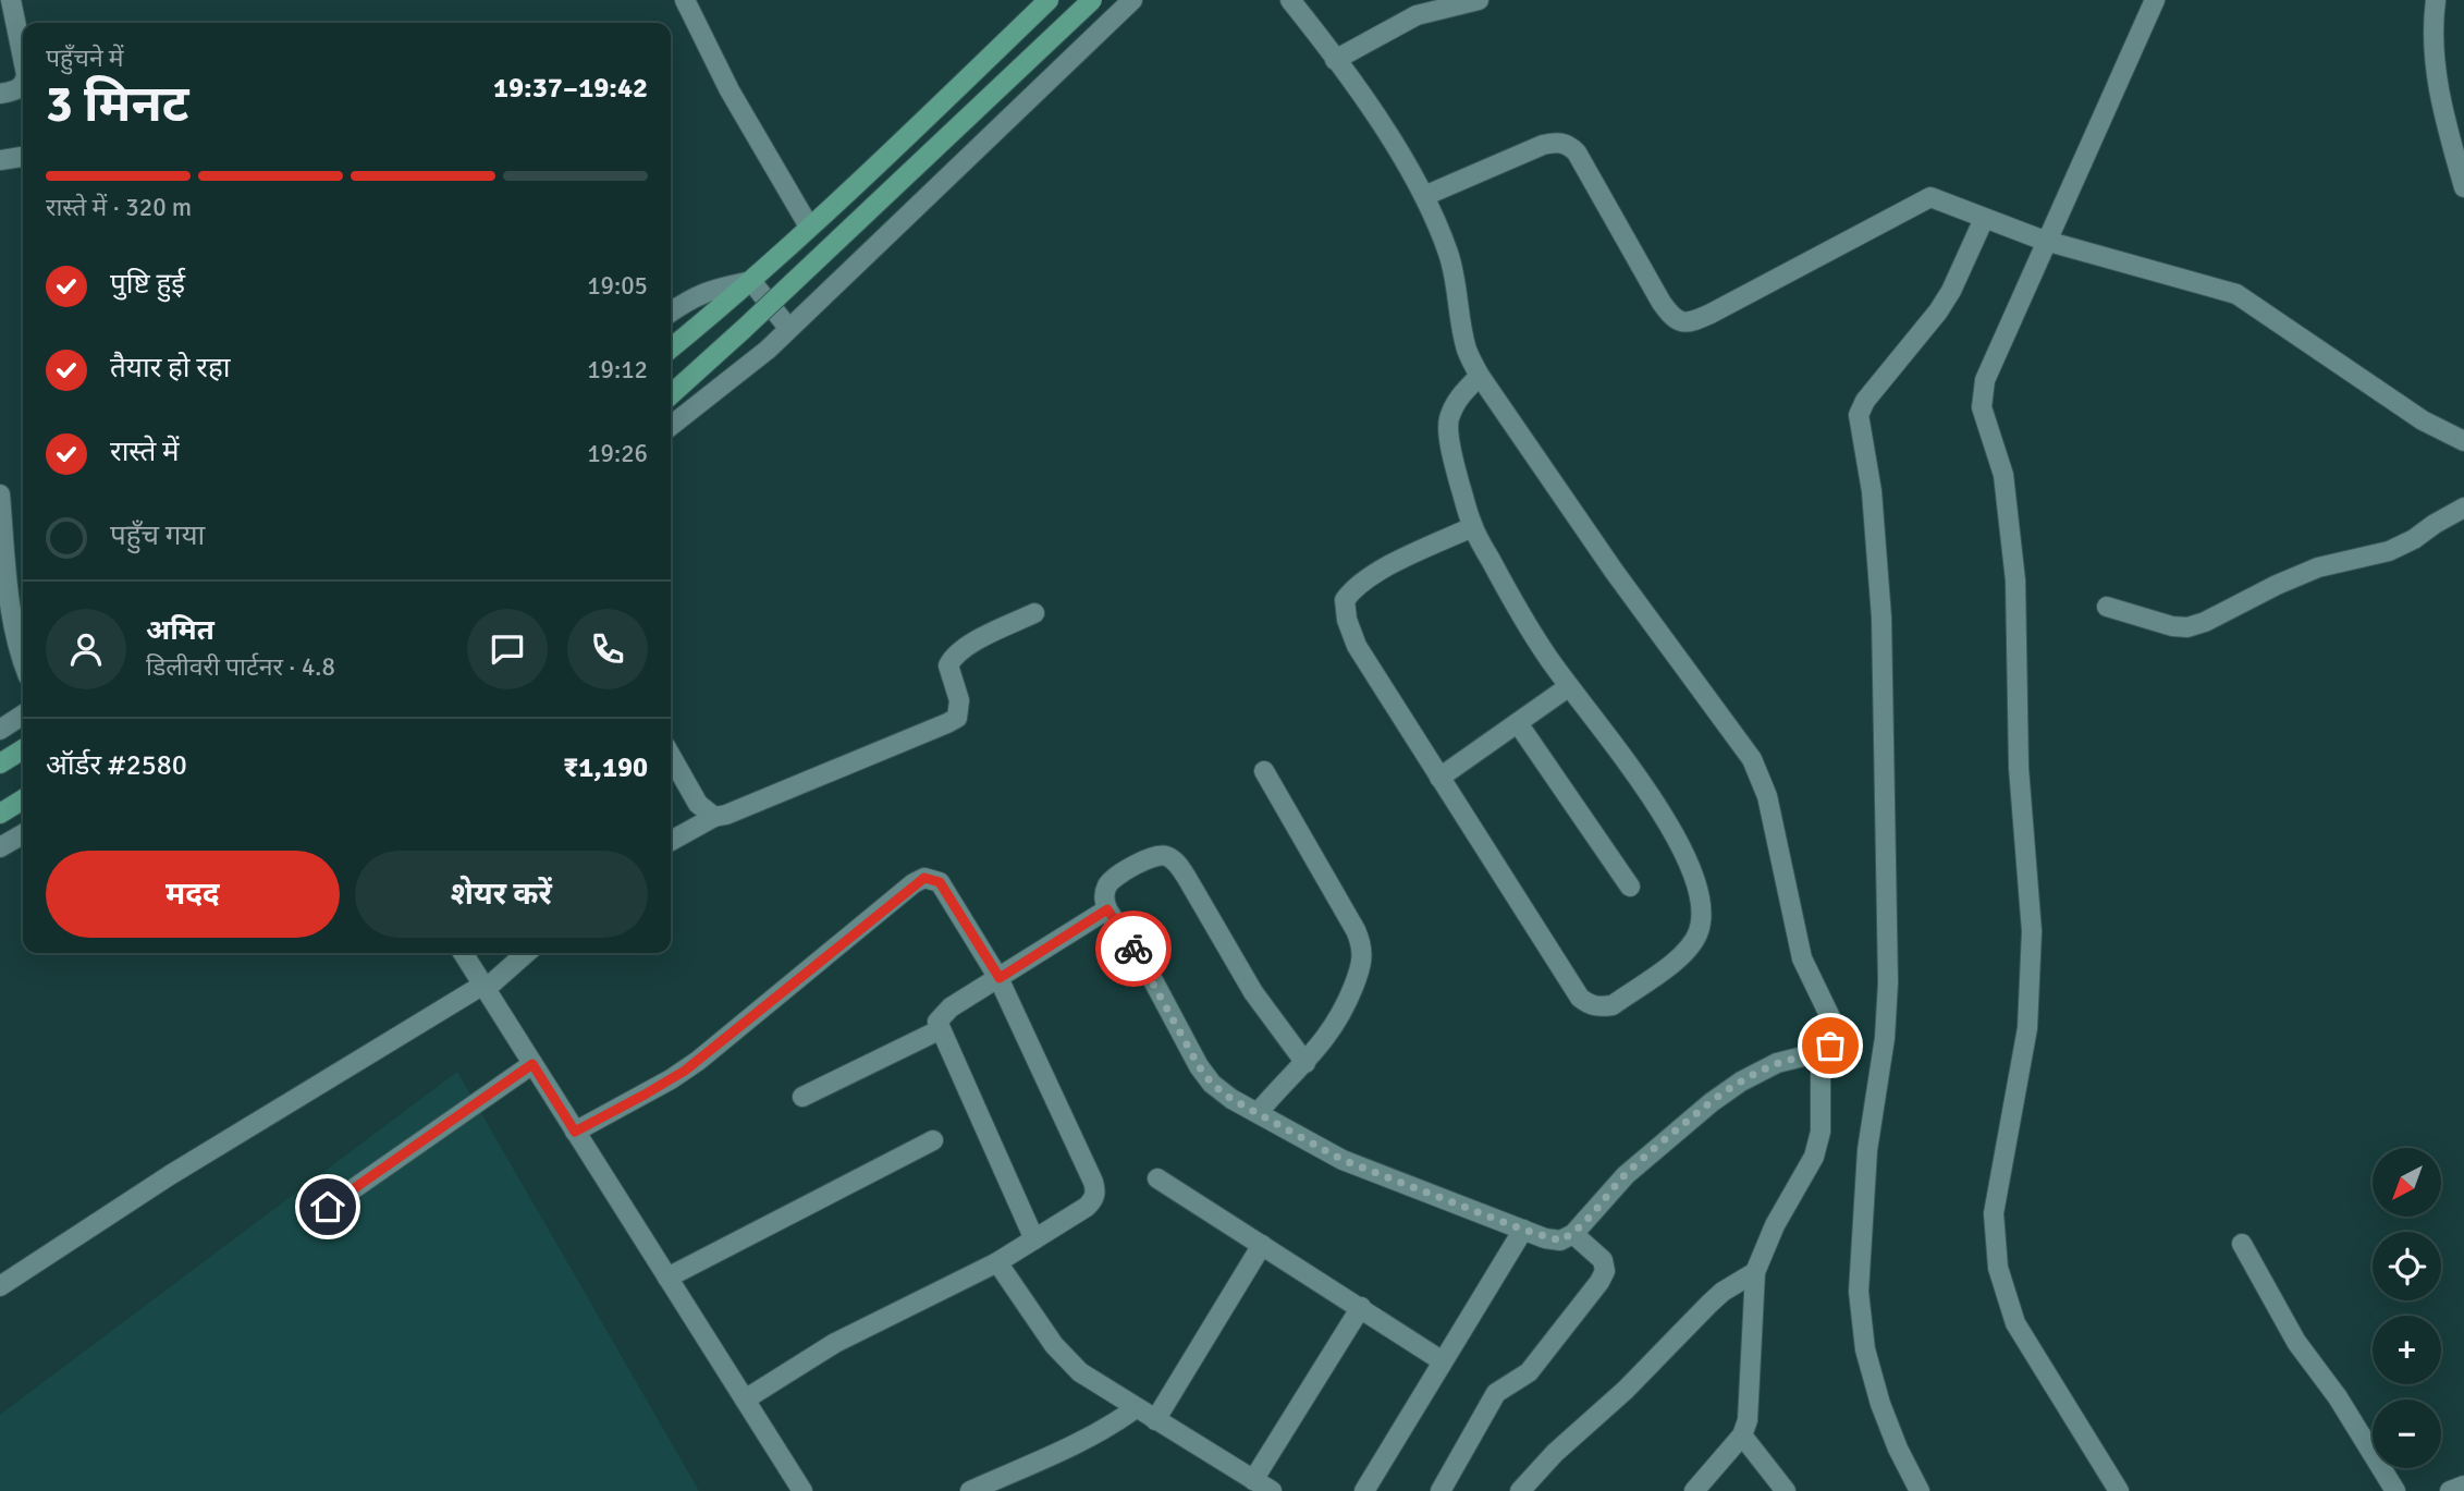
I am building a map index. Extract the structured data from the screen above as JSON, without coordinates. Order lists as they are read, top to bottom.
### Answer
{
  "north": "bottom left",
  "page": {
    "heading": ["3 मिनट", "पहुँचने में", "19:37–19:42"],
    "panel": [
      "अमित",
      "डिलीवरी पार्टनर · 4.8",
      "ऑर्डर #2580",
      "₹1,190"
    ],
    "bar": "रास्ते में · 320 m",
    "list": [
      ["पुष्टि हुई", "19:05"],
      ["तैयार हो रहा", "19:12"],
      ["रास्ते में", "19:26"],
      "पहुँच गया"
    ],
    "buttons": ["मदद", "शेयर करें"],
    "map_buttons": ["+", "−"]
  }
}
